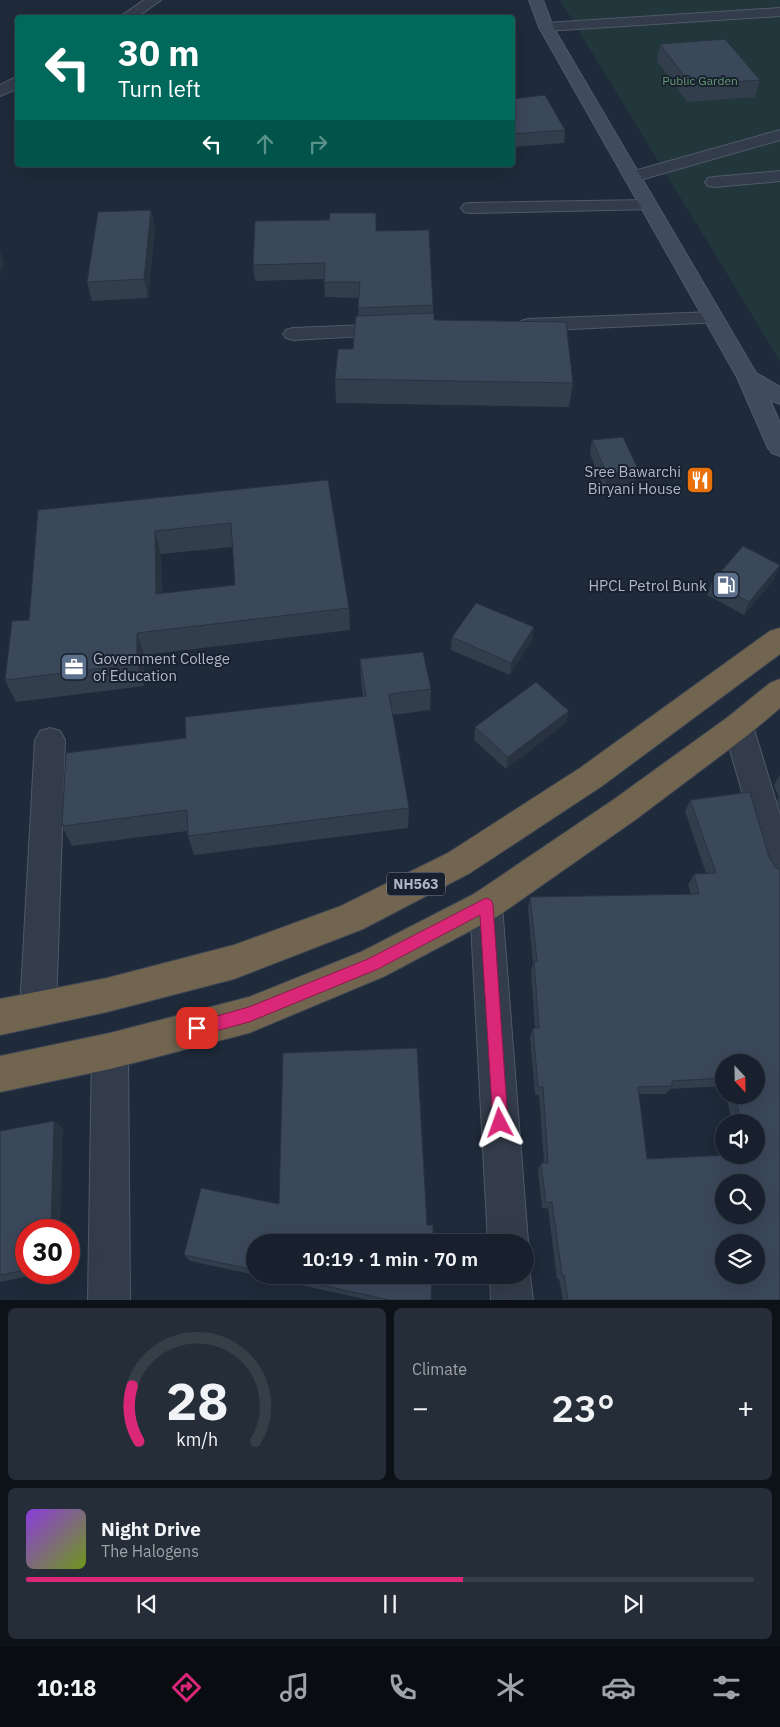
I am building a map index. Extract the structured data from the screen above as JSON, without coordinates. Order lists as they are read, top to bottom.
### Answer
{
  "streets": {
    "highway": ["NH563"]
  },
  "parks": ["Public Garden"],
  "places": {
    "restaurant": ["Sree Bawarchi Biryani House"],
    "fuel station": ["HPCL Petrol Bunk"],
    "office": ["Government College of Education"]
  },
  "north": "bottom",
  "page": {
    "turn": ["30 m", "Turn left"],
    "limit": "30",
    "trip": "10:19 · 1 min · 70 m",
    "tile": "Climate",
    "heat": ["−", "23°", "+"],
    "song": ["Night Drive", "The Halogens"],
    "tabs": "10:18",
    "gauge": ["28", "km/h"]
  }
}
